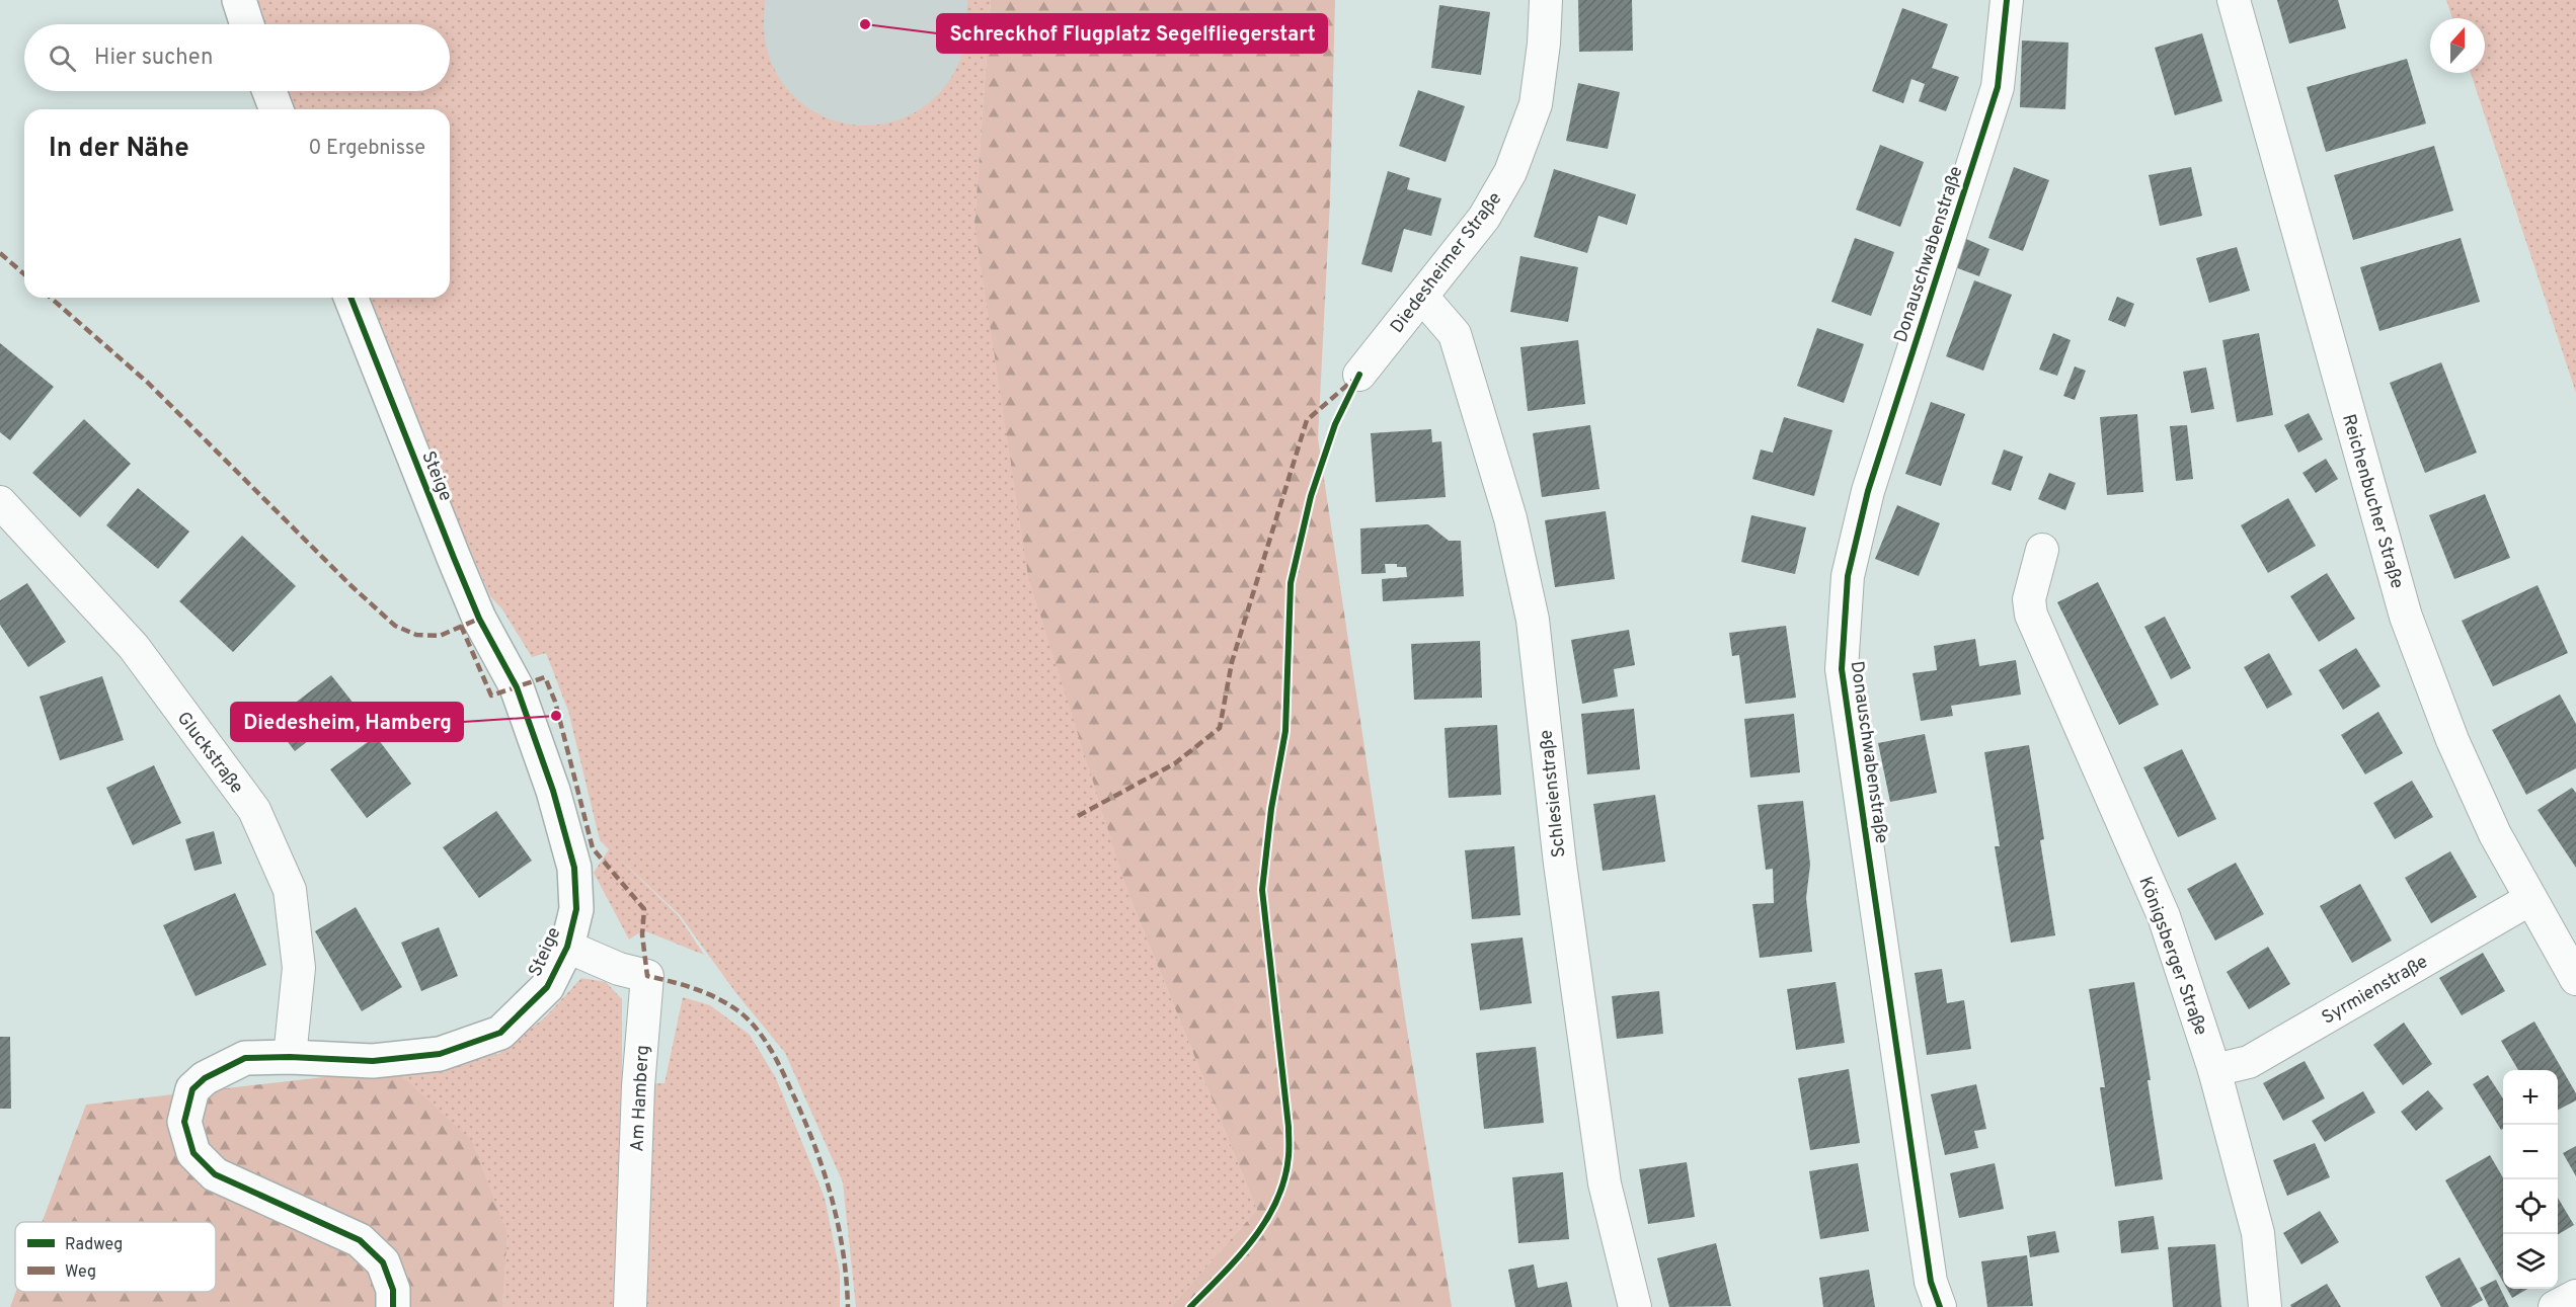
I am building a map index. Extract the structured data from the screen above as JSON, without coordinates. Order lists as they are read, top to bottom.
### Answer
{
  "streets": {
    "street": [
      "Donauschwabenstraße",
      "Diedesheimer Straße",
      "Steige",
      "Reichenbucher Straße",
      "Gluckstraße",
      "Schlesienstraße",
      "Königsberger Straße",
      "Syrmienstraße",
      "Am Hamberg"
    ]
  },
  "crossings": [
    ["Diedesheimer Straße", "Schlesienstraße"],
    ["Steige", "Gluckstraße"],
    ["Steige", "Am Hamberg"],
    ["Reichenbucher Straße", "Syrmienstraße"],
    ["Königsberger Straße", "Syrmienstraße"]
  ],
  "places": ["Schreckhof Flugplatz Segelfliegerstart", "Diedesheim, Hamberg"],
  "legend": ["Radweg", "Weg"],
  "north": "top",
  "page": {
    "search": "Hier suchen",
    "heading": ["In der Nähe", "0 Ergebnisse"],
    "map_buttons": ["+", "−"]
  }
}
